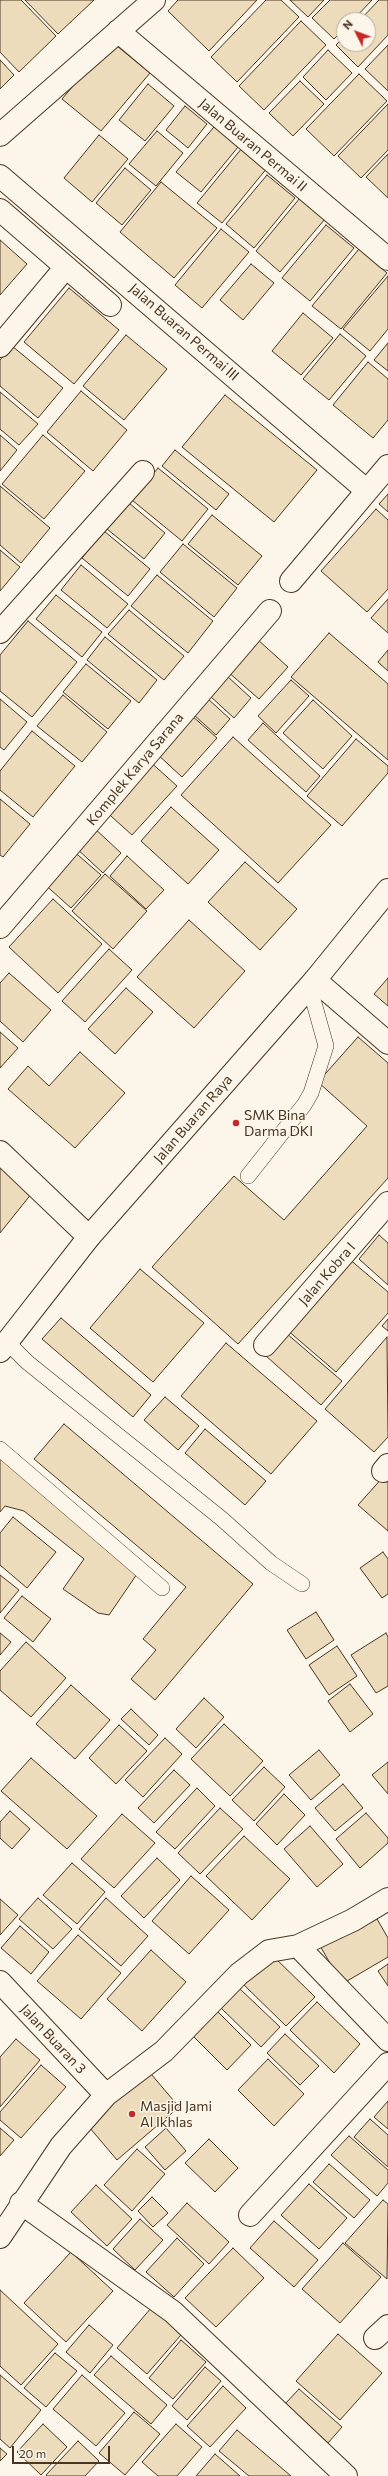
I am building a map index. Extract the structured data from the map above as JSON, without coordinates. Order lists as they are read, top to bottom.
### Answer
{
  "streets": {
    "street": [
      "Jalan Buaran Permai II",
      "Jalan Buaran Permai III",
      "Komplek Karya Sarana",
      "Jalan Buaran Raya",
      "Jalan Kobra I",
      "Jalan Buaran 3"
    ]
  },
  "places": ["SMK Bina Darma DKI", "Masjid Jami Al Ikhlas"],
  "scale_bar": "20 m",
  "north": "top left"
}
